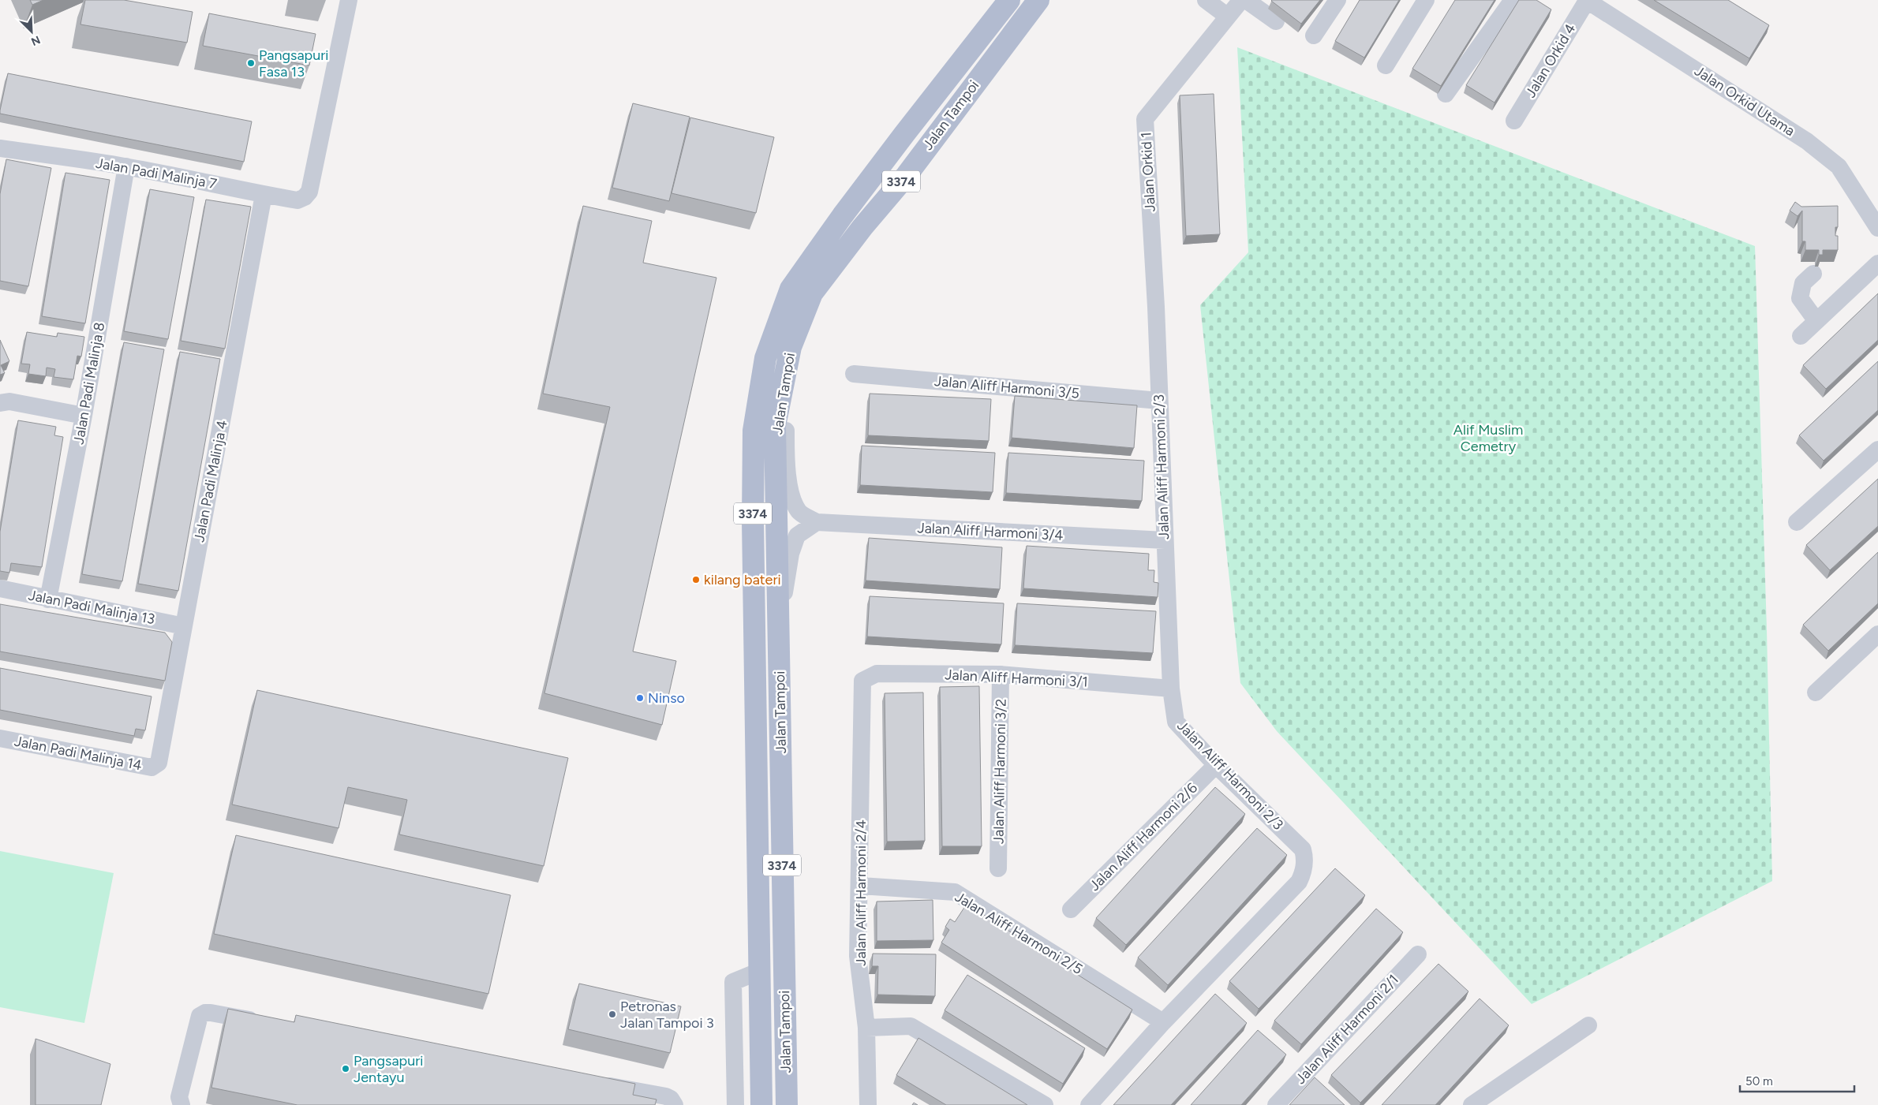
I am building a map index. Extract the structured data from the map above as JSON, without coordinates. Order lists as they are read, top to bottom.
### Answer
{
  "streets": {
    "main road": ["Jalan Tampoi", "3374"],
    "street": [
      "Jalan Orkid 4",
      "Jalan Orkid Utama",
      "Jalan Orkid 1",
      "Jalan Padi Malinja 7",
      "Jalan Padi Malinja 8",
      "Jalan Aliff Harmoni 3/5",
      "Jalan Aliff Harmoni 2/3",
      "Jalan Padi Malinja 4",
      "Jalan Aliff Harmoni 3/4",
      "Jalan Padi Malinja 13",
      "Jalan Aliff Harmoni 3/1",
      "Jalan Padi Malinja 14",
      "Jalan Aliff Harmoni 3/2",
      "Jalan Aliff Harmoni 2/6",
      "Jalan Aliff Harmoni 2/4",
      "Jalan Aliff Harmoni 2/5",
      "Jalan Aliff Harmoni 2/1"
    ]
  },
  "crossings": [
    ["Jalan Orkid 4", "Jalan Orkid Utama"],
    ["Jalan Tampoi", "Jalan Aliff Harmoni 3/4"],
    ["Jalan Orkid 1", "Jalan Aliff Harmoni 2/3"],
    ["Jalan Padi Malinja 7", "Jalan Padi Malinja 8"],
    ["Jalan Padi Malinja 7", "Jalan Padi Malinja 4"],
    ["Jalan Padi Malinja 8", "Jalan Padi Malinja 13"],
    ["Jalan Aliff Harmoni 3/5", "Jalan Aliff Harmoni 2/3"],
    ["Jalan Aliff Harmoni 2/3", "Jalan Aliff Harmoni 3/4"],
    ["Jalan Aliff Harmoni 2/3", "Jalan Aliff Harmoni 3/1"],
    ["Jalan Aliff Harmoni 2/3", "Jalan Aliff Harmoni 2/6"],
    ["Jalan Aliff Harmoni 2/3", "Jalan Aliff Harmoni 2/5"],
    ["Jalan Padi Malinja 4", "Jalan Padi Malinja 13"],
    ["Jalan Padi Malinja 4", "Jalan Padi Malinja 14"],
    ["Jalan Aliff Harmoni 3/1", "Jalan Aliff Harmoni 3/2"],
    ["Jalan Aliff Harmoni 3/1", "Jalan Aliff Harmoni 2/4"],
    ["Jalan Aliff Harmoni 2/4", "Jalan Aliff Harmoni 2/5"]
  ],
  "parks": ["Alif Muslim Cemetry"],
  "places": [
    "Pangsapuri Fasa 13",
    "kilang bateri",
    "Ninso",
    "Petronas Jalan Tampoi 3",
    "Pangsapuri Jentayu"
  ],
  "scale_bar": "50 m",
  "north": "bottom right"
}
